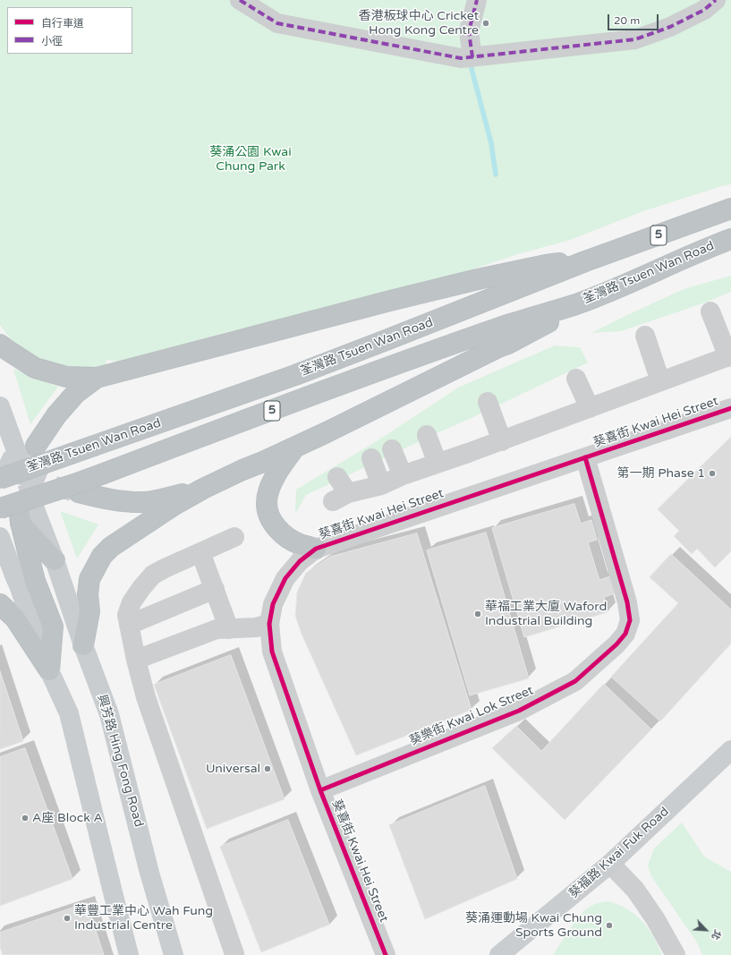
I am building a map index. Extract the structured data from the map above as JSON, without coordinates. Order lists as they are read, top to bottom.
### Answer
{
  "streets": {
    "highway": ["5", "荃灣路 Tsuen Wan Road"],
    "main road": ["興芳路 Hing Fong Road", "葵福路 Kwai Fuk Road"],
    "street": ["葵喜街 Kwai Hei Street", "葵樂街 Kwai Lok Street"]
  },
  "crossings": [
    ["葵喜街 Kwai Hei Street", "葵樂街 Kwai Lok Street"]
  ],
  "parks": ["葵涌公園 Kwai Chung Park"],
  "places": [
    "香港板球中心 Cricket Hong Kong Centre",
    "第一期 Phase 1",
    "華福工業大廈 Waford Industrial Building",
    "Universal",
    "A座 Block A",
    "華豐工業中心 Wah Fung Industrial Centre",
    "葵涌運動場 Kwai Chung Sports Ground"
  ],
  "legend": ["自行車道", "小徑"],
  "scale_bar": "20 m",
  "north": "bottom right"
}
